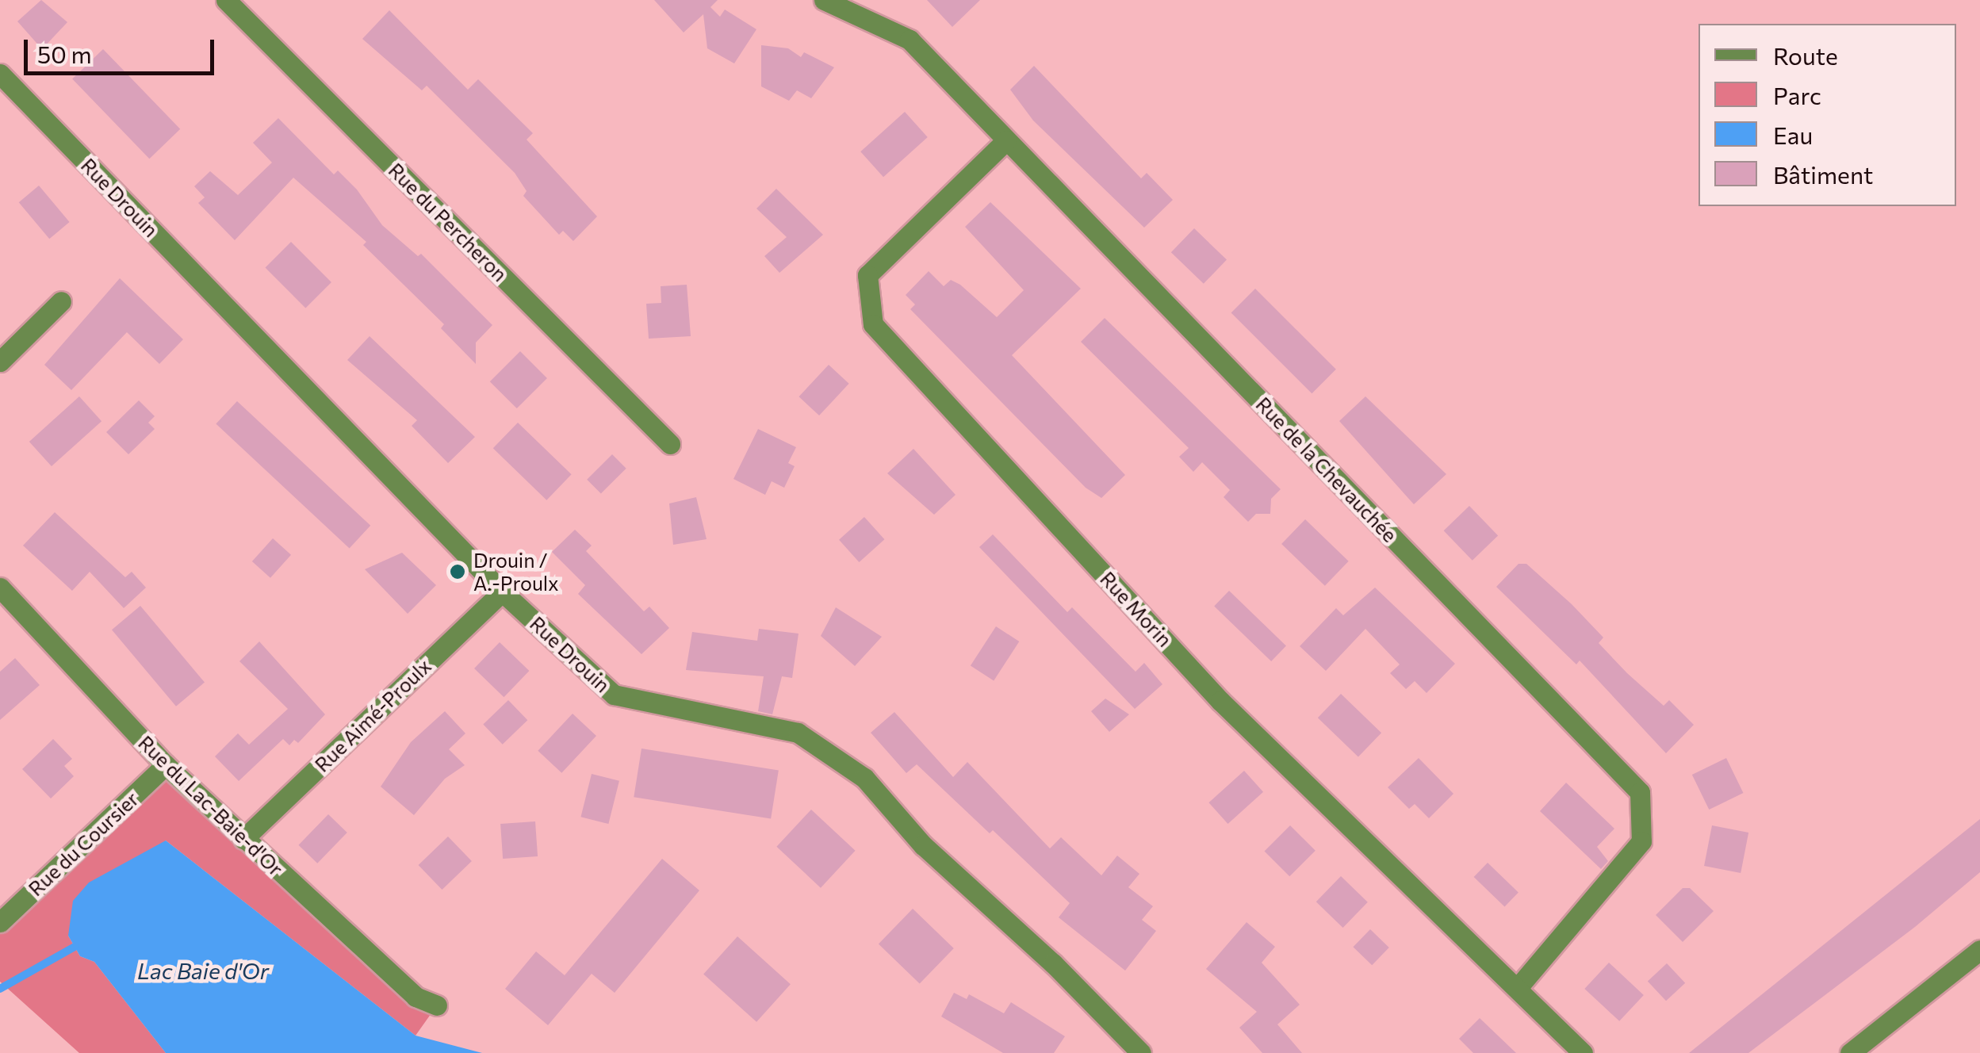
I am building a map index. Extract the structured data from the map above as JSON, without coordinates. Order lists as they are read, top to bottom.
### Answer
{
  "streets": {
    "street": [
      "Rue Drouin",
      "Rue du Percheron",
      "Rue de la Chevauchée",
      "Rue Morin",
      "Rue Aimé-Proulx",
      "Rue du Lac-Baie-d'Or",
      "Rue du Coursier"
    ]
  },
  "crossings": [
    ["Rue Drouin", "Rue Aimé-Proulx"],
    ["Rue de la Chevauchée", "Rue Morin"],
    ["Rue Aimé-Proulx", "Rue du Lac-Baie-d'Or"],
    ["Rue du Lac-Baie-d'Or", "Rue du Coursier"]
  ],
  "water": ["Lac Baie d'Or"],
  "places": ["Drouin / A.-Proulx"],
  "legend": [
    "Route",
    "Parc",
    "Eau",
    "Bâtiment"
  ],
  "scale_bar": "50 m"
}
